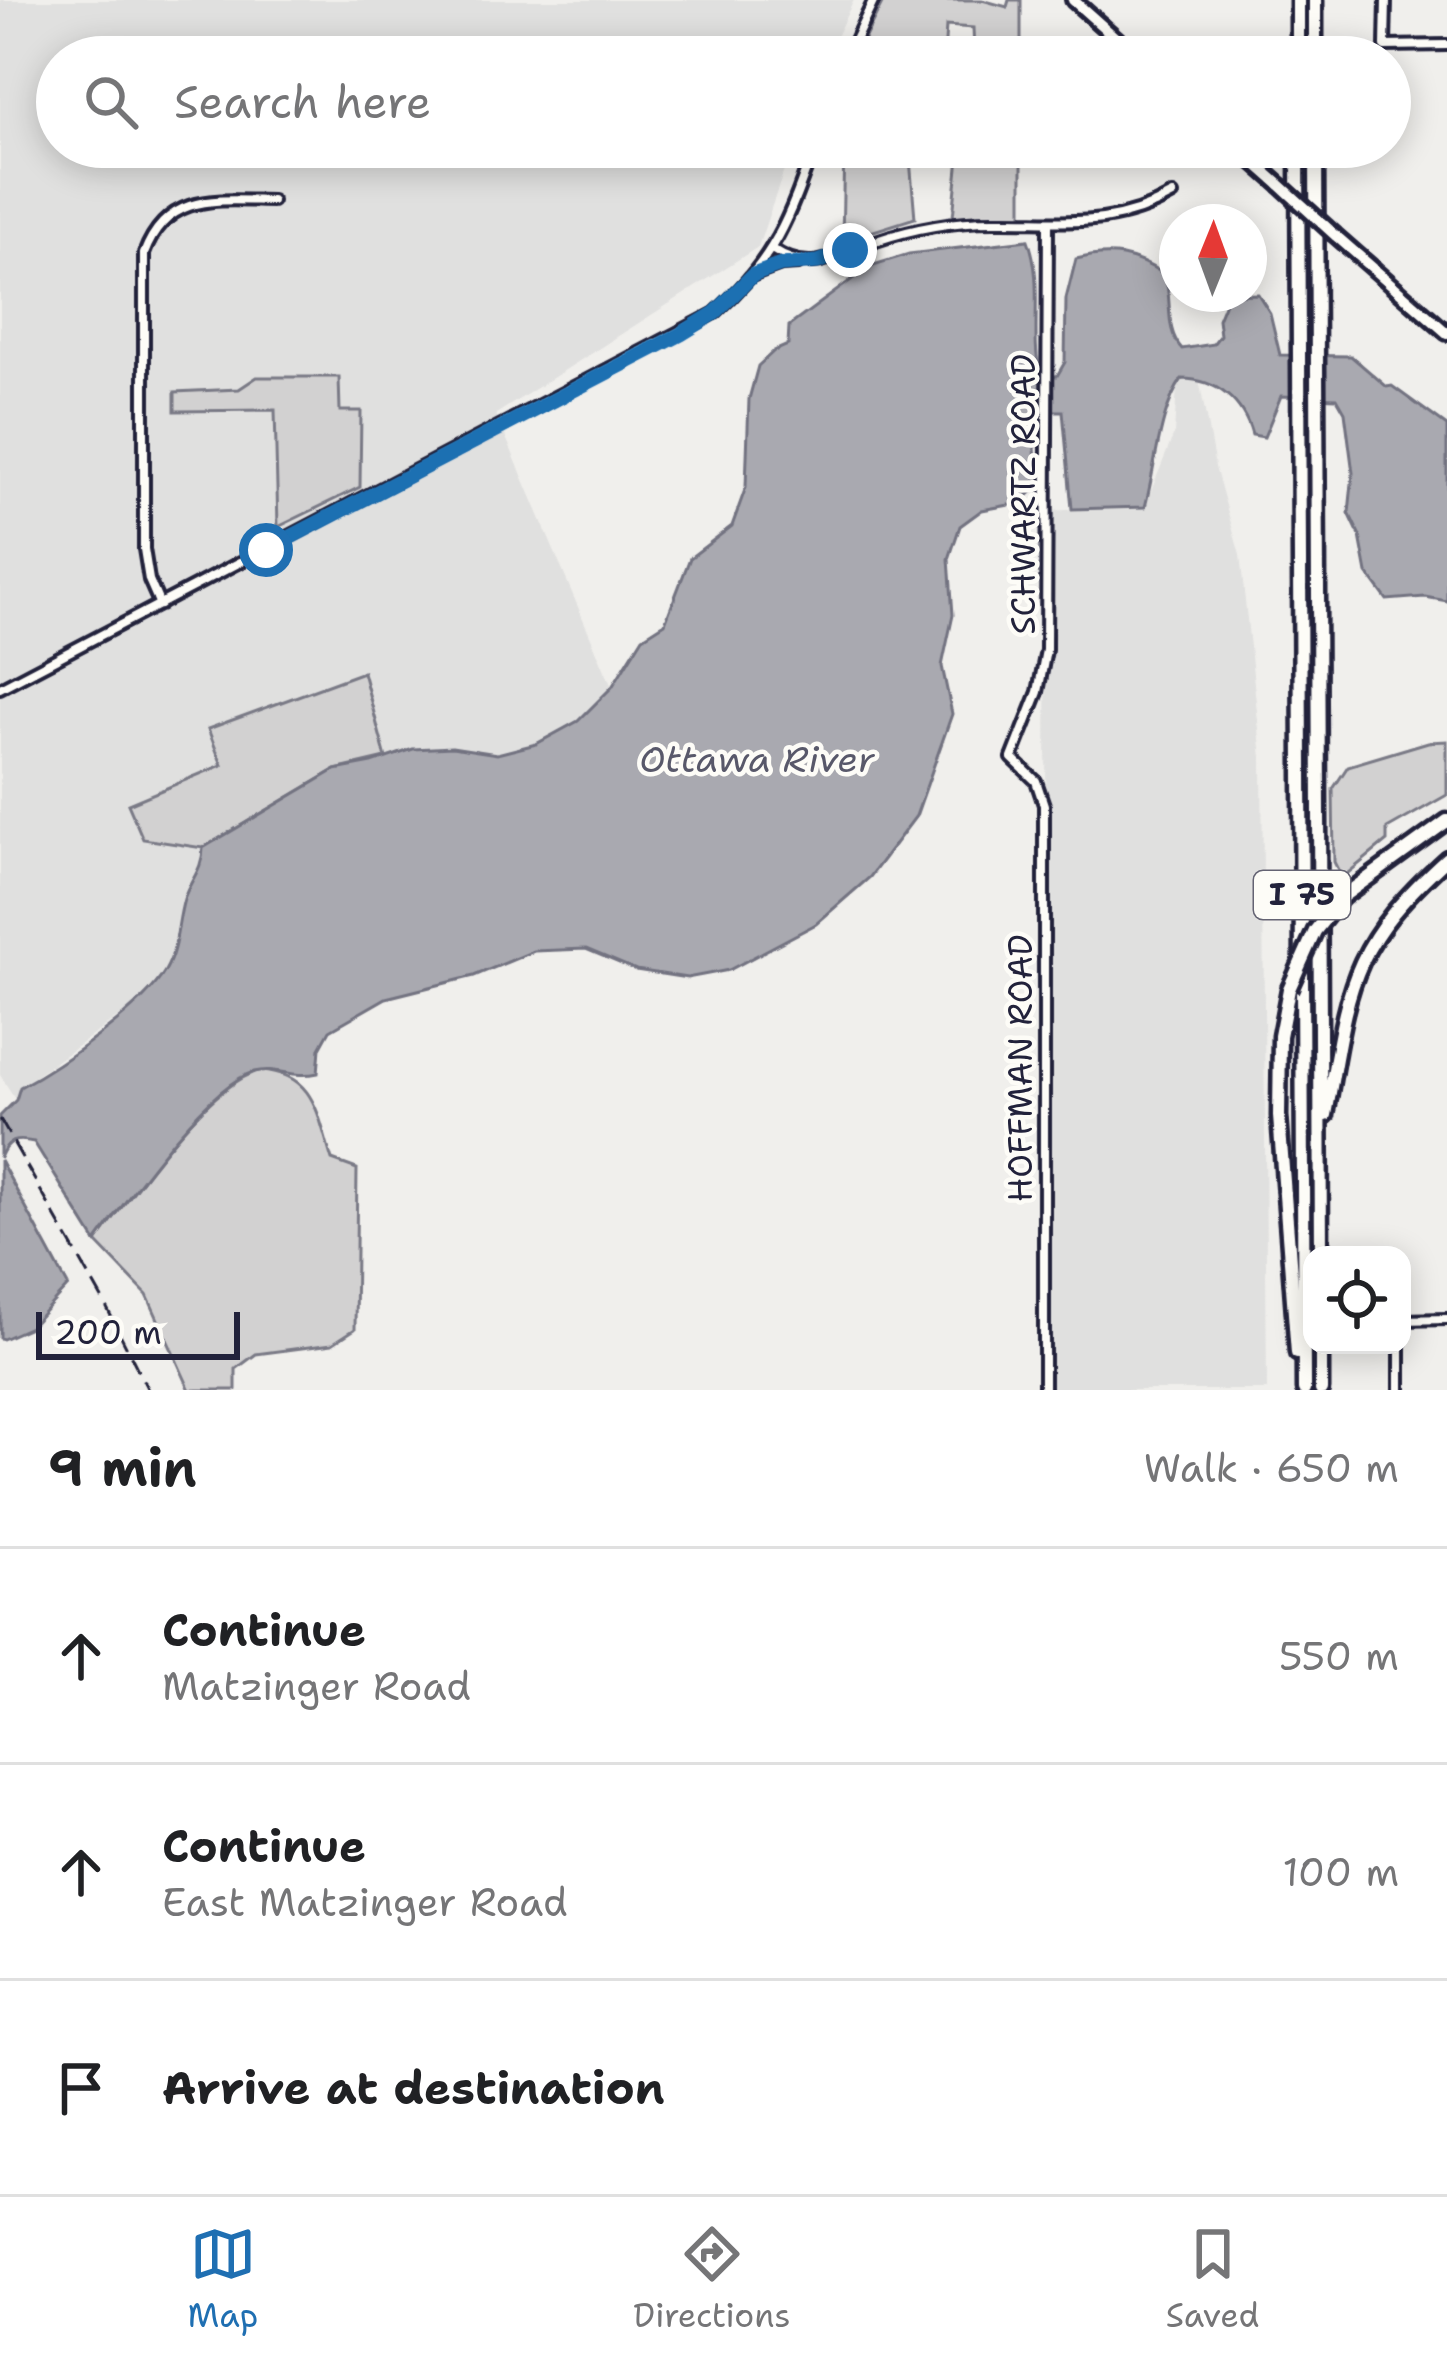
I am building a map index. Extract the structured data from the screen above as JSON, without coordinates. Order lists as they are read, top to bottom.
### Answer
{
  "streets": {
    "highway": ["I 75"],
    "street": ["SCHWARTZ ROAD", "HOFFMAN ROAD"]
  },
  "crossings": [
    ["SCHWARTZ ROAD", "HOFFMAN ROAD"]
  ],
  "water": ["Ottawa River"],
  "scale_bar": "200 m",
  "north": "top",
  "page": {
    "search": "Search here",
    "scale": "200 m",
    "heading": ["9 min", "Walk · 650 m"],
    "list": [
      ["Continue", "Matzinger Road", "550 m"],
      ["Continue", "East Matzinger Road", "100 m"],
      "Arrive at destination"
    ],
    "nav": ["Map", "Directions", "Saved"]
  }
}
